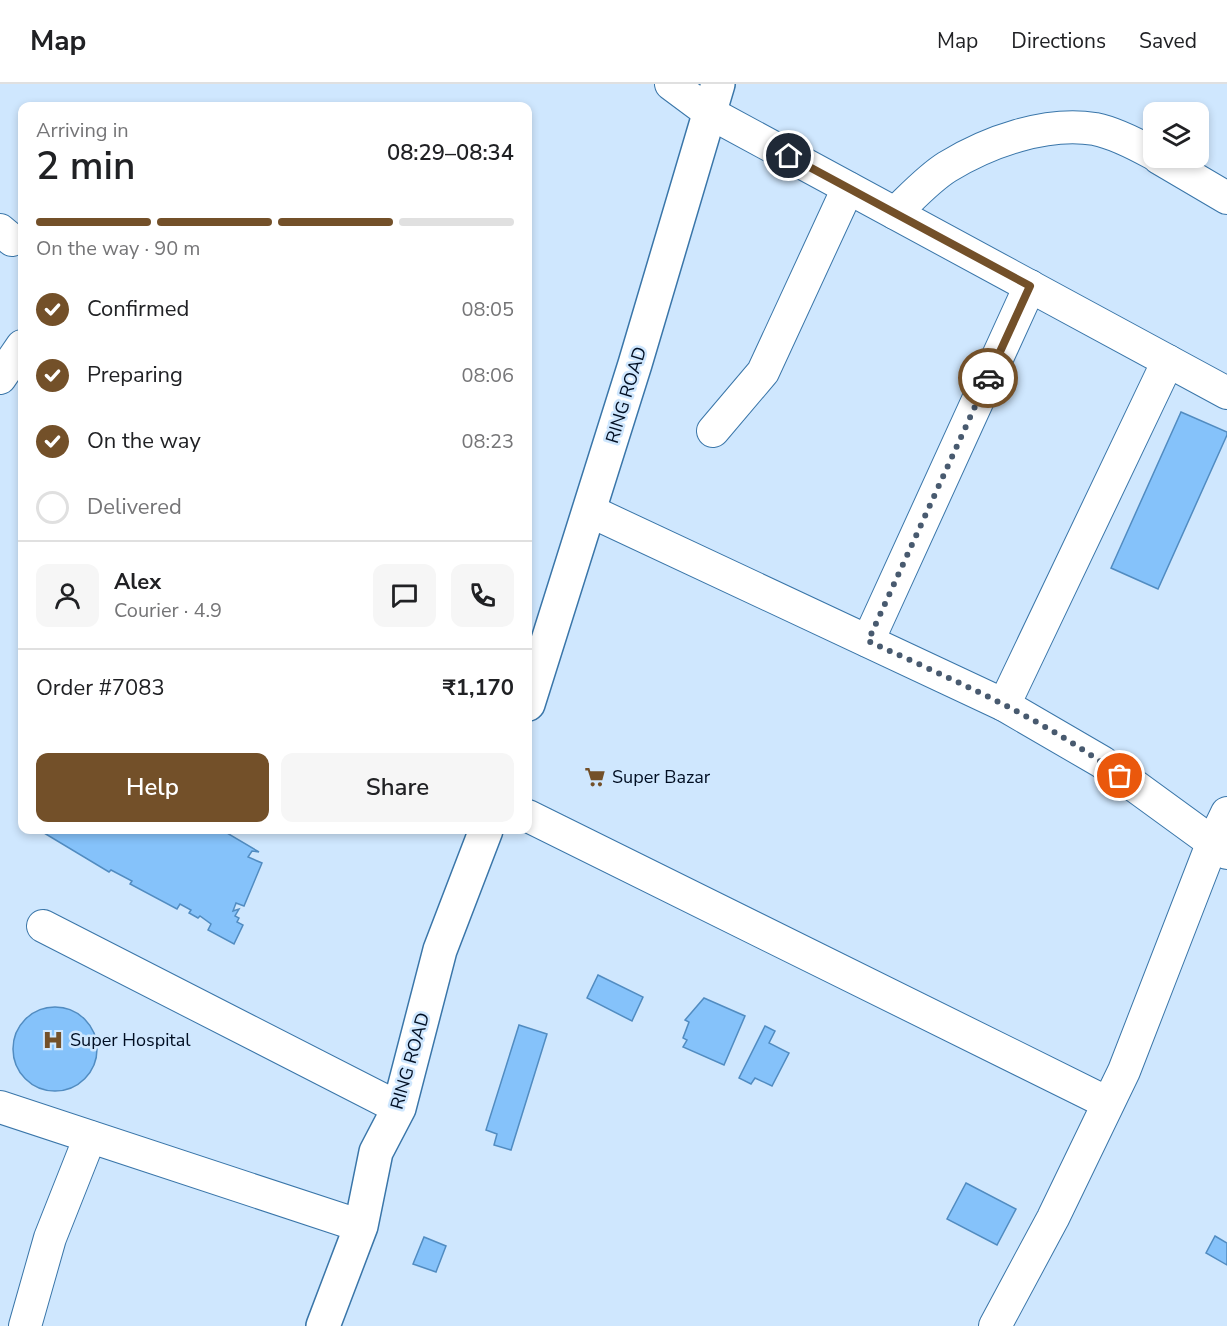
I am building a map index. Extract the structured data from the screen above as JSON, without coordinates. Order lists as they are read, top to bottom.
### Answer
{
  "streets": {
    "main road": ["RING ROAD"]
  },
  "places": {
    "supermarket": ["Super Bazar"],
    "hospital": ["Super Hospital"]
  },
  "page": {
    "header": "Map",
    "nav": ["Map", "Directions", "Saved"],
    "heading": ["2 min", "Arriving in", "08:29–08:34"],
    "panel": [
      "Alex",
      "Courier · 4.9",
      "Order #7083",
      "₹1,170"
    ],
    "bar": "On the way · 90 m",
    "list": [
      ["Confirmed", "08:05"],
      ["Preparing", "08:06"],
      ["On the way", "08:23"],
      "Delivered"
    ],
    "buttons": ["Help", "Share"]
  }
}
